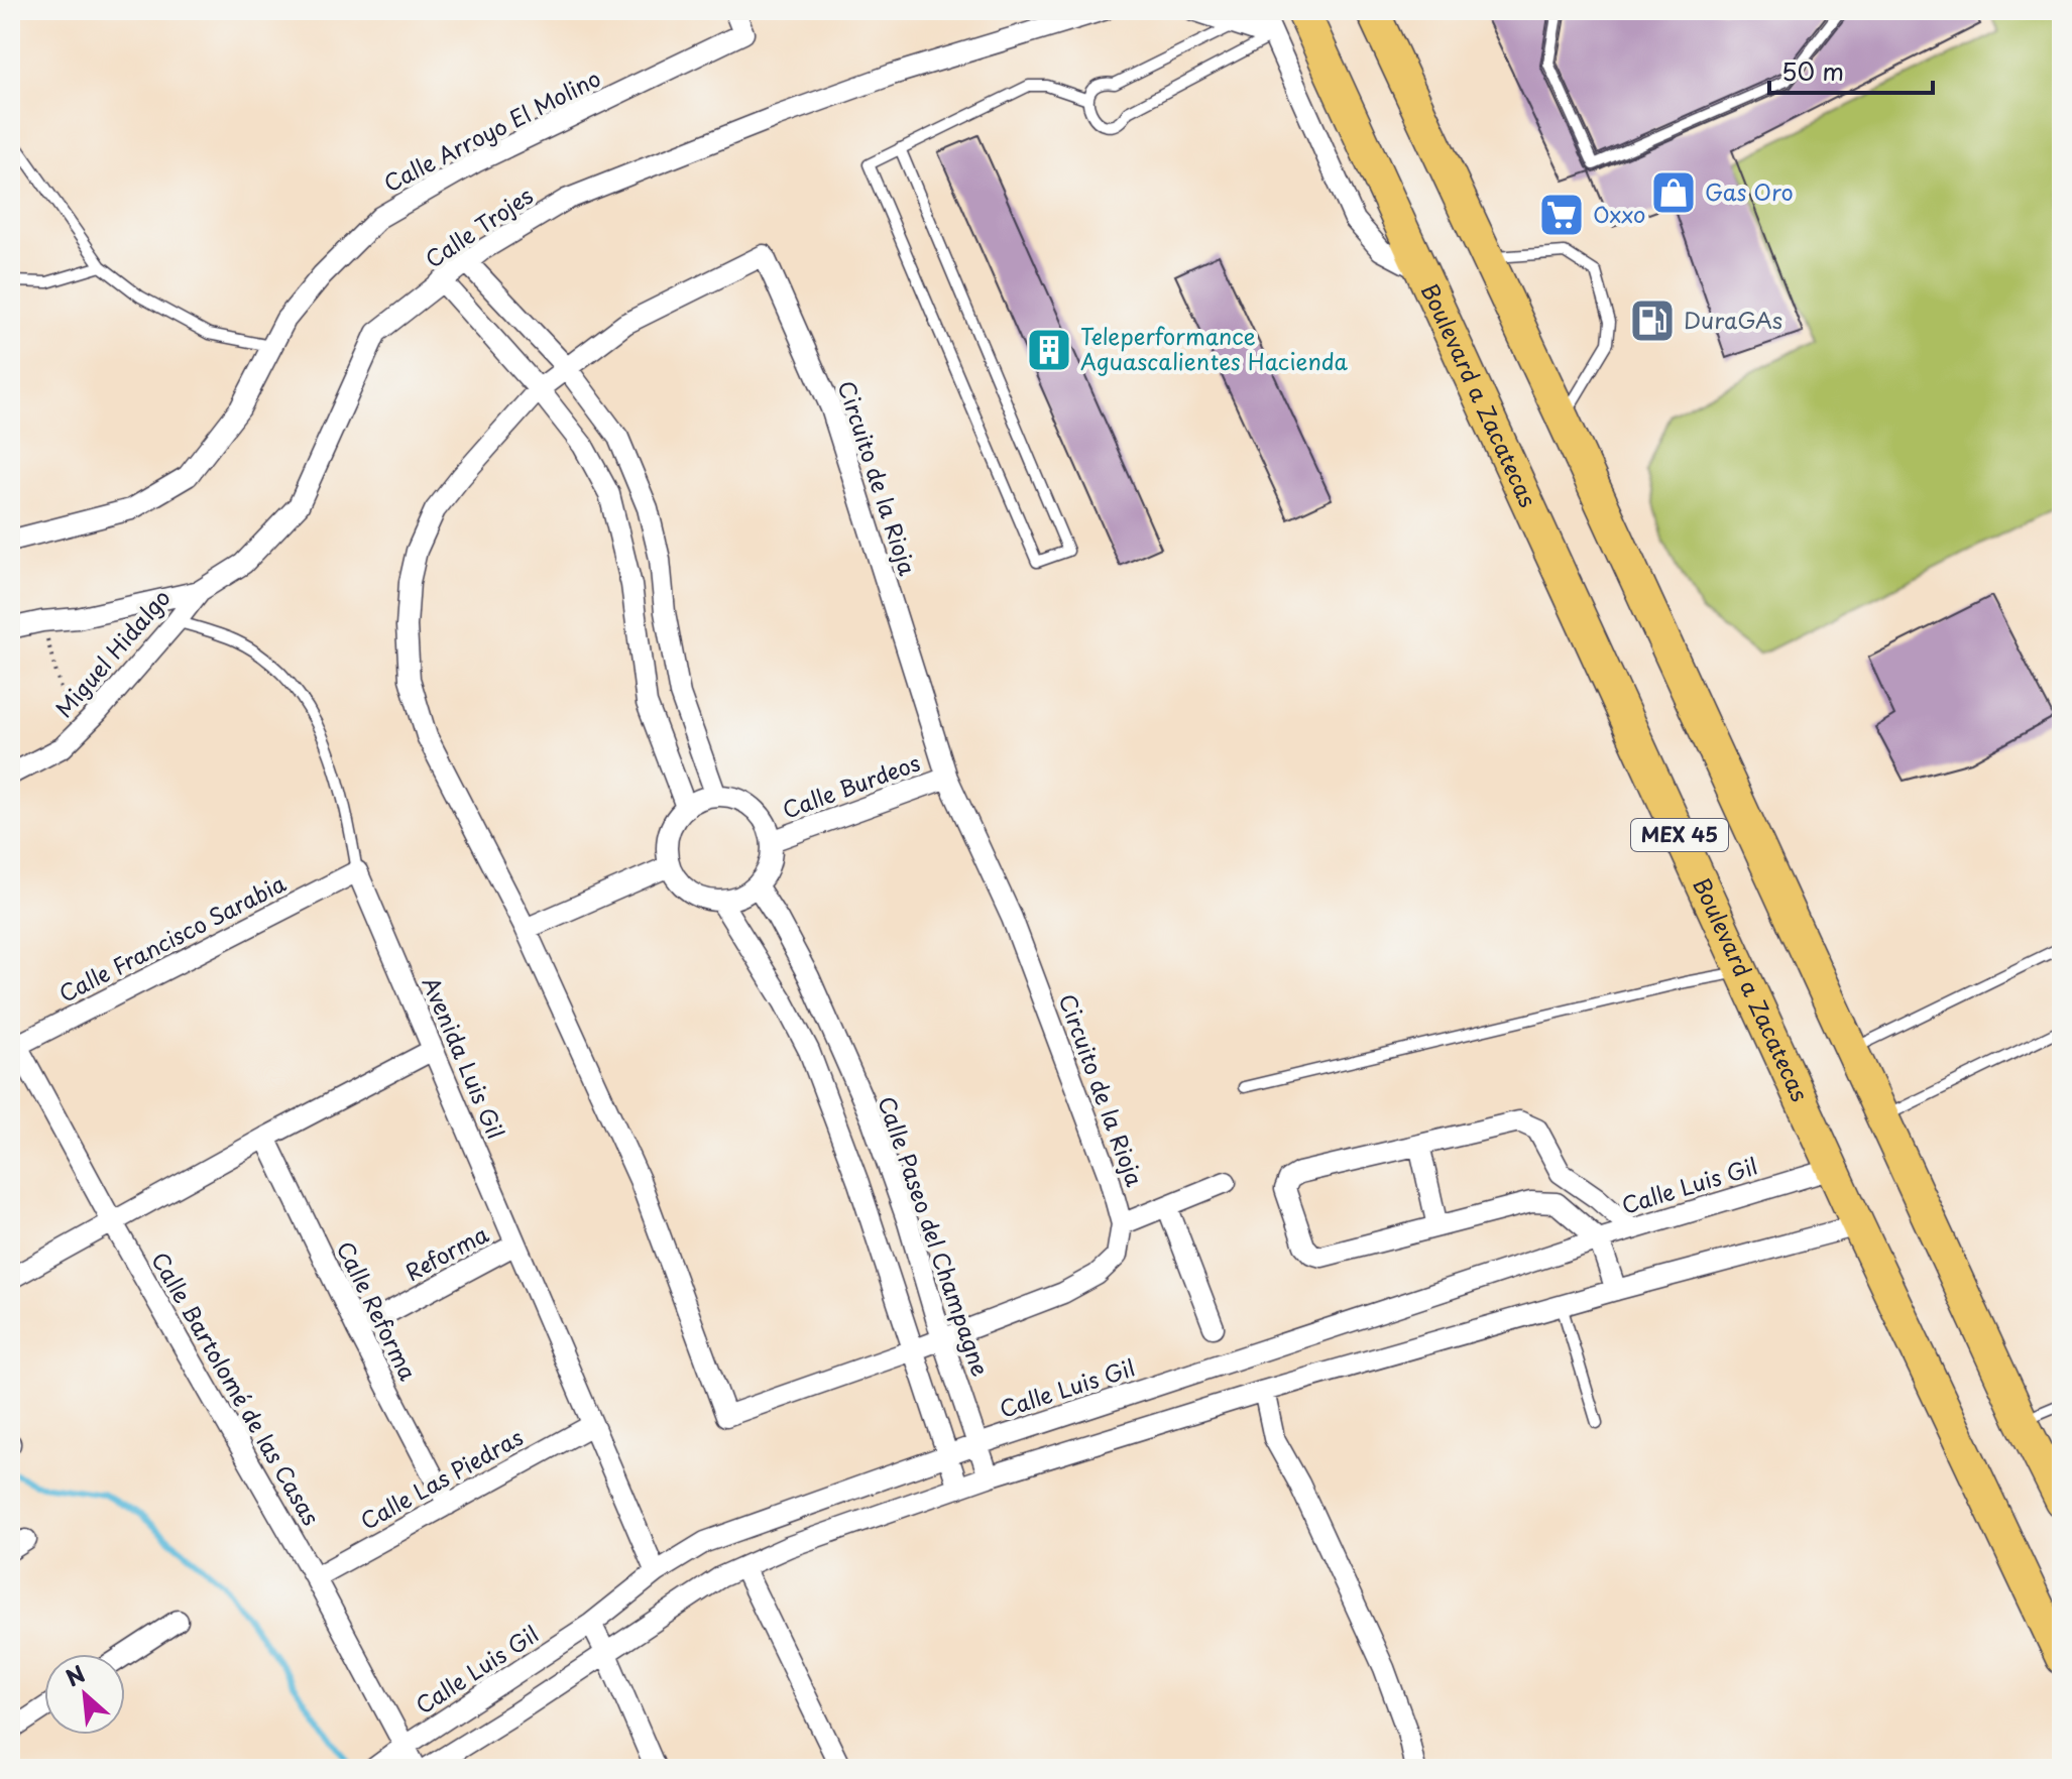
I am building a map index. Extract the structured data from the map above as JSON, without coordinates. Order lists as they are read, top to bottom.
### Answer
{
  "streets": {
    "main road": ["Boulevard a Zacatecas", "MEX 45"],
    "street": [
      "Calle Arroyo El Molino",
      "Calle Trojes",
      "Circuito de la Rioja",
      "Miguel Hidalgo",
      "Calle Burdeos",
      "Calle Francisco Sarabia",
      "Avenida Luis Gil",
      "Calle Luis Gil",
      "Calle Paseo del Champagne",
      "Reforma",
      "Calle Reforma",
      "Calle Bartolomé de las Casas",
      "Calle Las Piedras"
    ]
  },
  "crossings": [
    ["Calle Trojes", "Miguel Hidalgo"],
    ["Boulevard a Zacatecas", "Calle Luis Gil"],
    ["Circuito de la Rioja", "Calle Burdeos"],
    ["Circuito de la Rioja", "Calle Paseo del Champagne"],
    ["Miguel Hidalgo", "Avenida Luis Gil"],
    ["Calle Burdeos", "Calle Paseo del Champagne"],
    ["Calle Francisco Sarabia", "Avenida Luis Gil"],
    ["Calle Francisco Sarabia", "Calle Bartolomé de las Casas"],
    ["Avenida Luis Gil", "Calle Luis Gil"],
    ["Avenida Luis Gil", "Reforma"],
    ["Avenida Luis Gil", "Calle Las Piedras"],
    ["Calle Luis Gil", "Calle Paseo del Champagne"],
    ["Calle Luis Gil", "Calle Bartolomé de las Casas"],
    ["Reforma", "Calle Reforma"],
    ["Calle Reforma", "Calle Las Piedras"],
    ["Calle Bartolomé de las Casas", "Calle Las Piedras"]
  ],
  "places": {
    "shop": ["Gas Oro"],
    "supermarket": ["Oxxo"],
    "fuel station": ["DuraGAs"],
    "building": ["Teleperformance Aguascalientes Hacienda"]
  },
  "scale_bar": "50 m",
  "north": "top left"
}
